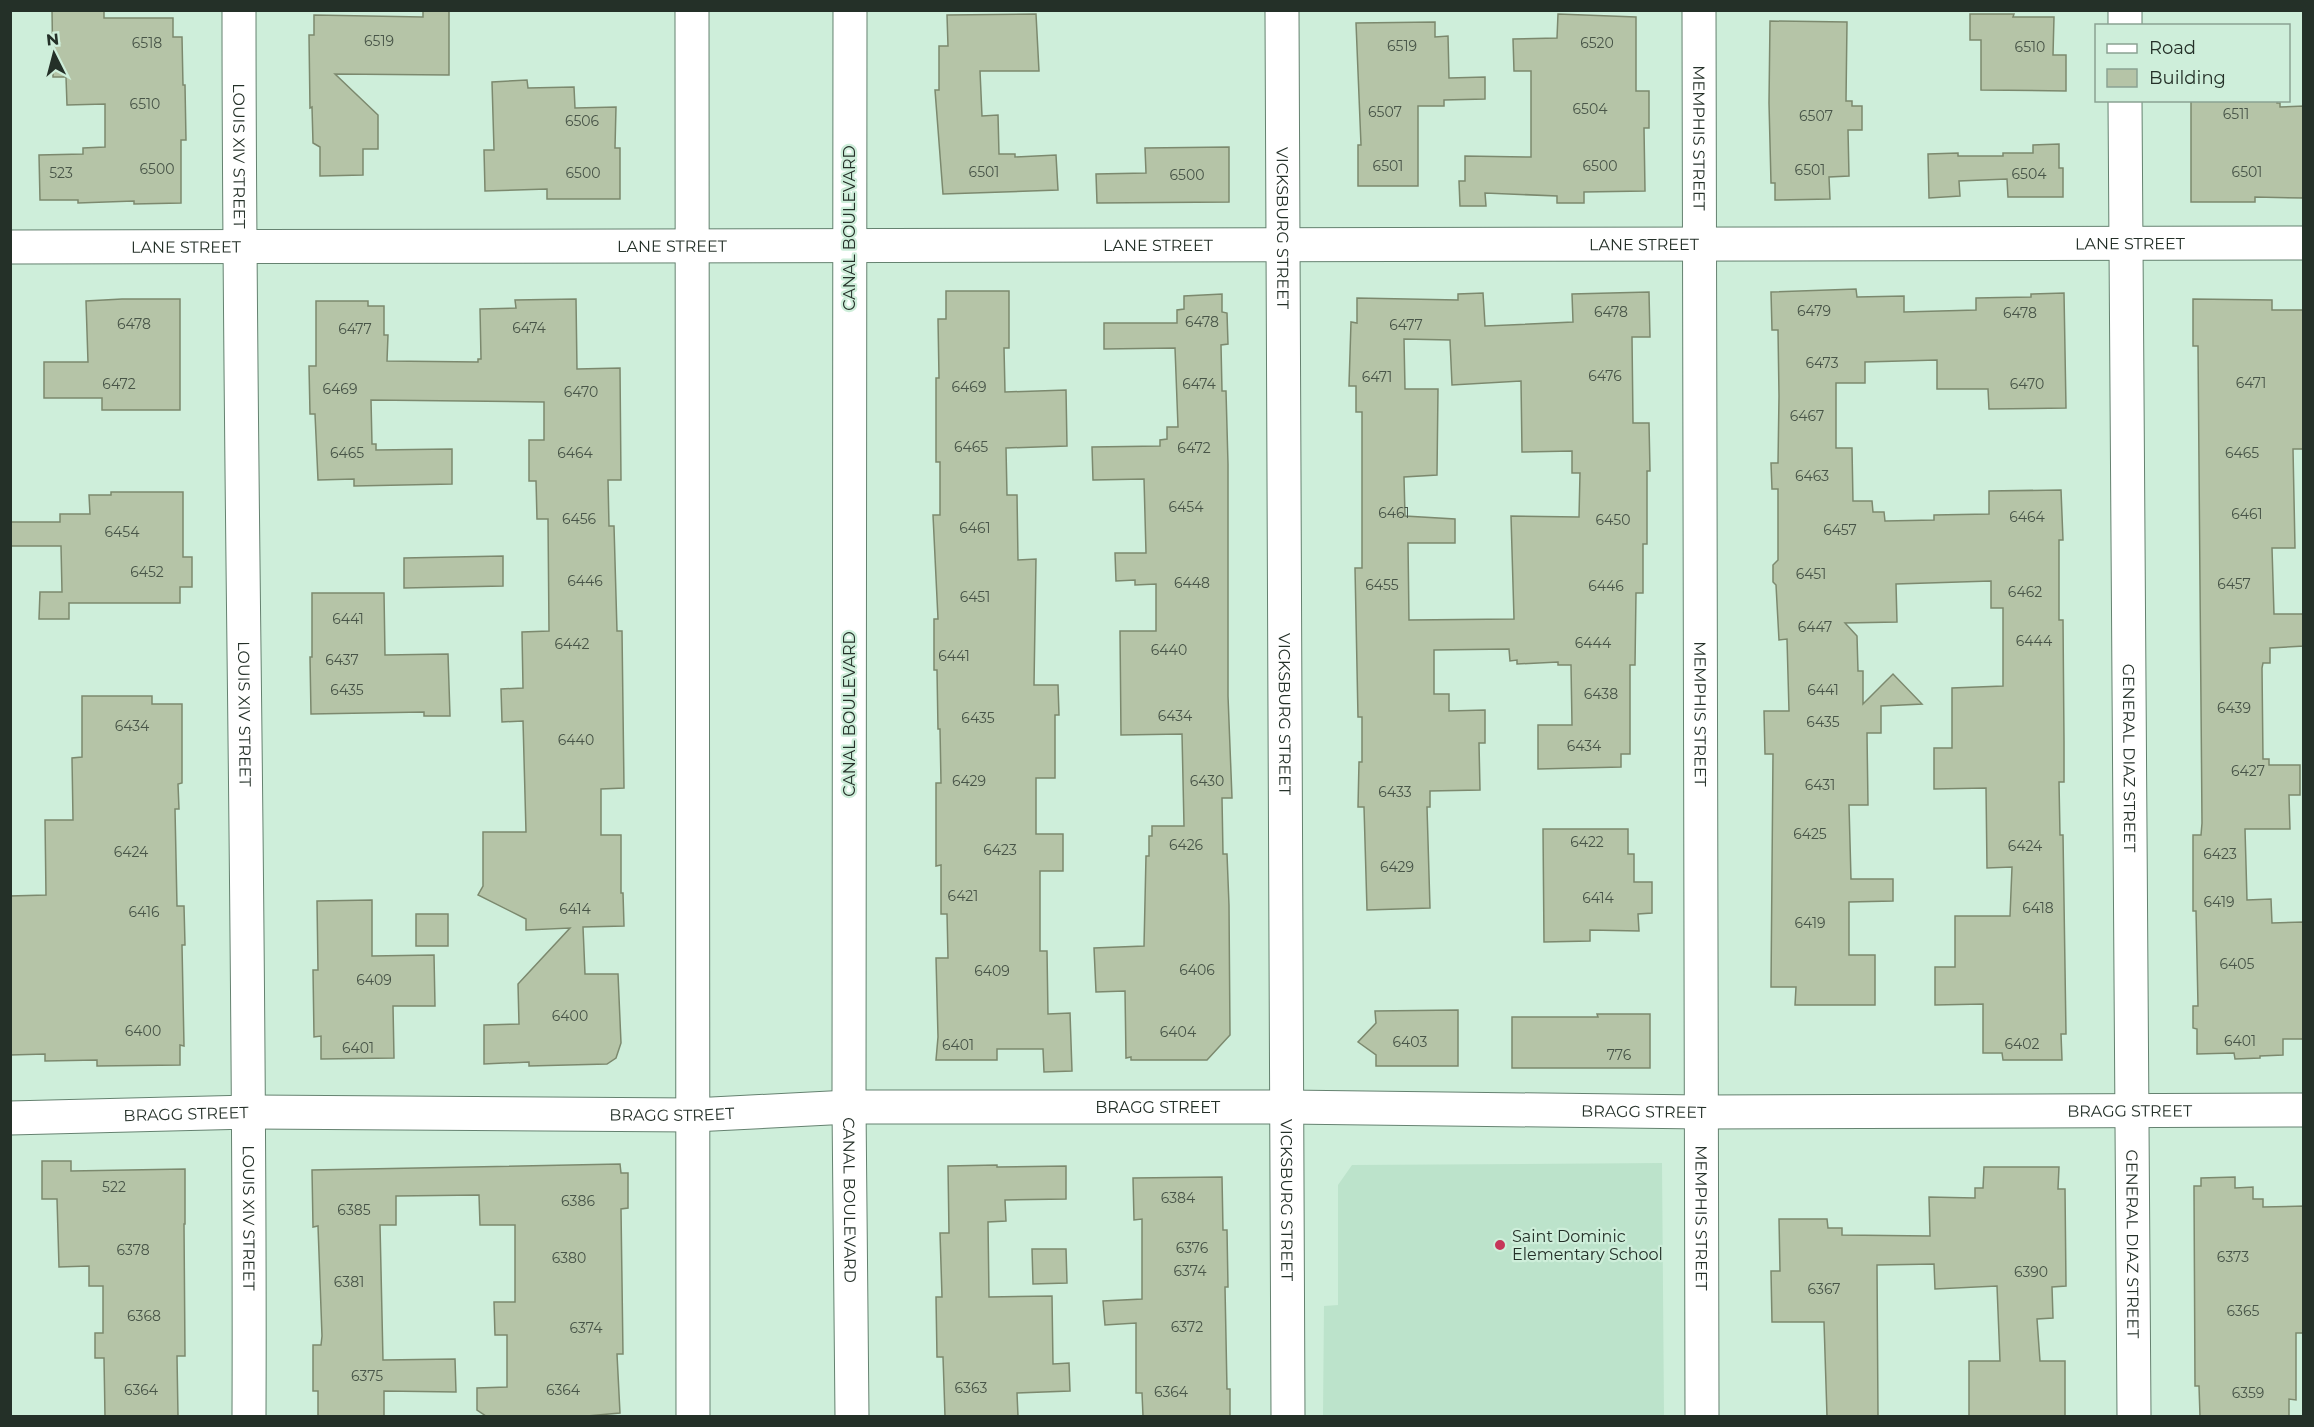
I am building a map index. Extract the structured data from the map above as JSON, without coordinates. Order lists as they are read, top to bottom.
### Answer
{
  "streets": {
    "street": [
      "MEMPHIS STREET",
      "LOUIS XIV STREET",
      "CANAL BOULEVARD",
      "VICKSBURG STREET",
      "LANE STREET",
      "GENERAL DIAZ STREET",
      "BRAGG STREET"
    ]
  },
  "crossings": [
    ["MEMPHIS STREET", "LANE STREET"],
    ["MEMPHIS STREET", "BRAGG STREET"],
    ["LOUIS XIV STREET", "LANE STREET"],
    ["LOUIS XIV STREET", "BRAGG STREET"],
    ["CANAL BOULEVARD", "LANE STREET"],
    ["CANAL BOULEVARD", "BRAGG STREET"],
    ["VICKSBURG STREET", "LANE STREET"],
    ["VICKSBURG STREET", "BRAGG STREET"],
    ["LANE STREET", "GENERAL DIAZ STREET"],
    ["GENERAL DIAZ STREET", "BRAGG STREET"]
  ],
  "places": ["Saint Dominic Elementary School"],
  "house_numbers": [
    "6519",
    "6518",
    "6520",
    "6519",
    "6510",
    "6510",
    "6504",
    "6507",
    "6511",
    "6507",
    "6506",
    "6501",
    "6500",
    "6500",
    "6501",
    "6501",
    "6501",
    "523",
    "6500",
    "6504",
    "6500",
    "6479",
    "6478",
    "6478",
    "6478",
    "6478",
    "6477",
    "6474",
    "6477",
    "6473",
    "6476",
    "6471",
    "6471",
    "6472",
    "6474",
    "6470",
    "6469",
    "6469",
    "6470",
    "6467",
    "6465",
    "6472",
    "6465",
    "6464",
    "6465",
    "6463",
    "6454",
    "6461",
    "6461",
    "6464",
    "6456",
    "6450",
    "6461",
    "6457",
    "6454",
    "6452",
    "6451",
    "6446",
    "6448",
    "6457",
    "6455",
    "6446",
    "6462",
    "6451",
    "6441",
    "6447",
    "6444",
    "6444",
    "6442",
    "6440",
    "6441",
    "6437",
    "6435",
    "6441",
    "6438",
    "6439",
    "6434",
    "6435",
    "6435",
    "6434",
    "6440",
    "6434",
    "6427",
    "6429",
    "6430",
    "6431",
    "6433",
    "6425",
    "6422",
    "6426",
    "6424",
    "6423",
    "6424",
    "6423",
    "6429",
    "6421",
    "6414",
    "6419",
    "6418",
    "6414",
    "6416",
    "6419",
    "6405",
    "6406",
    "6409",
    "6409",
    "6400",
    "6400",
    "6404",
    "6401",
    "6403",
    "6402",
    "6401",
    "6401",
    "776",
    "522",
    "6384",
    "6386",
    "6385",
    "6376",
    "6378",
    "6373",
    "6380",
    "6374",
    "6390",
    "6381",
    "6367",
    "6365",
    "6368",
    "6372",
    "6374",
    "6375",
    "6363",
    "6364",
    "6364",
    "6364",
    "6359"
  ],
  "legend": ["Road", "Building"],
  "north": "top"
}
